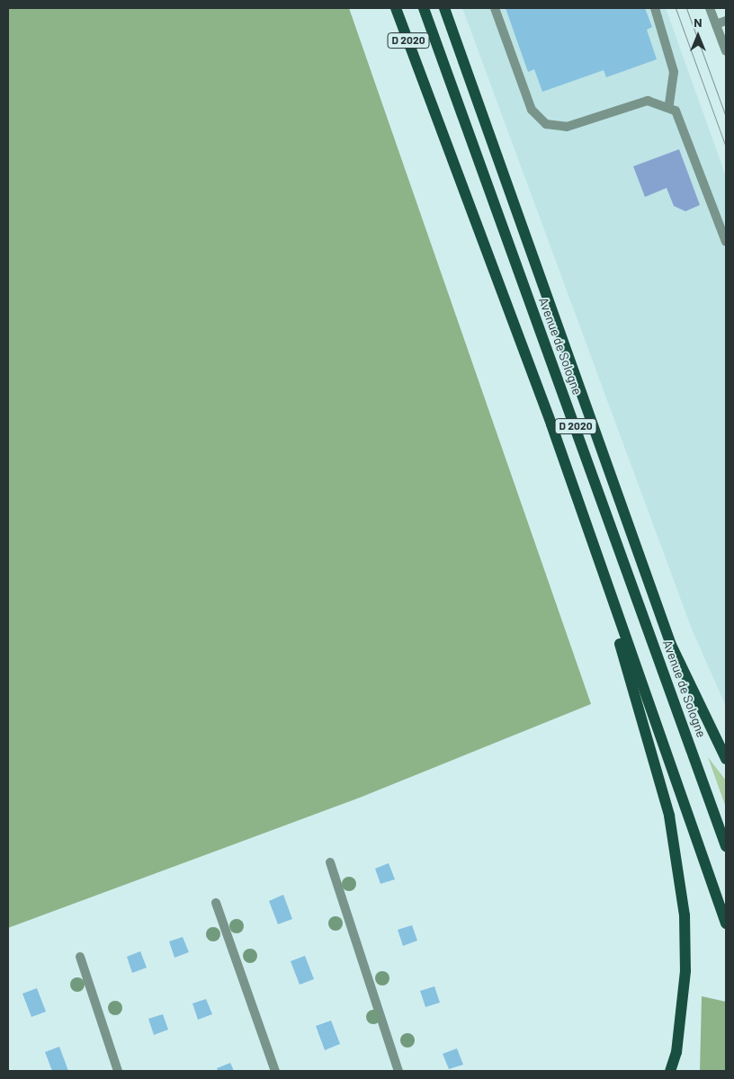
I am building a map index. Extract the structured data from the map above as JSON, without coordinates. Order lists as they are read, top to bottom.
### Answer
{
  "streets": {
    "main road": ["D 2020", "Avenue de Sologne"]
  },
  "north": "top"
}
